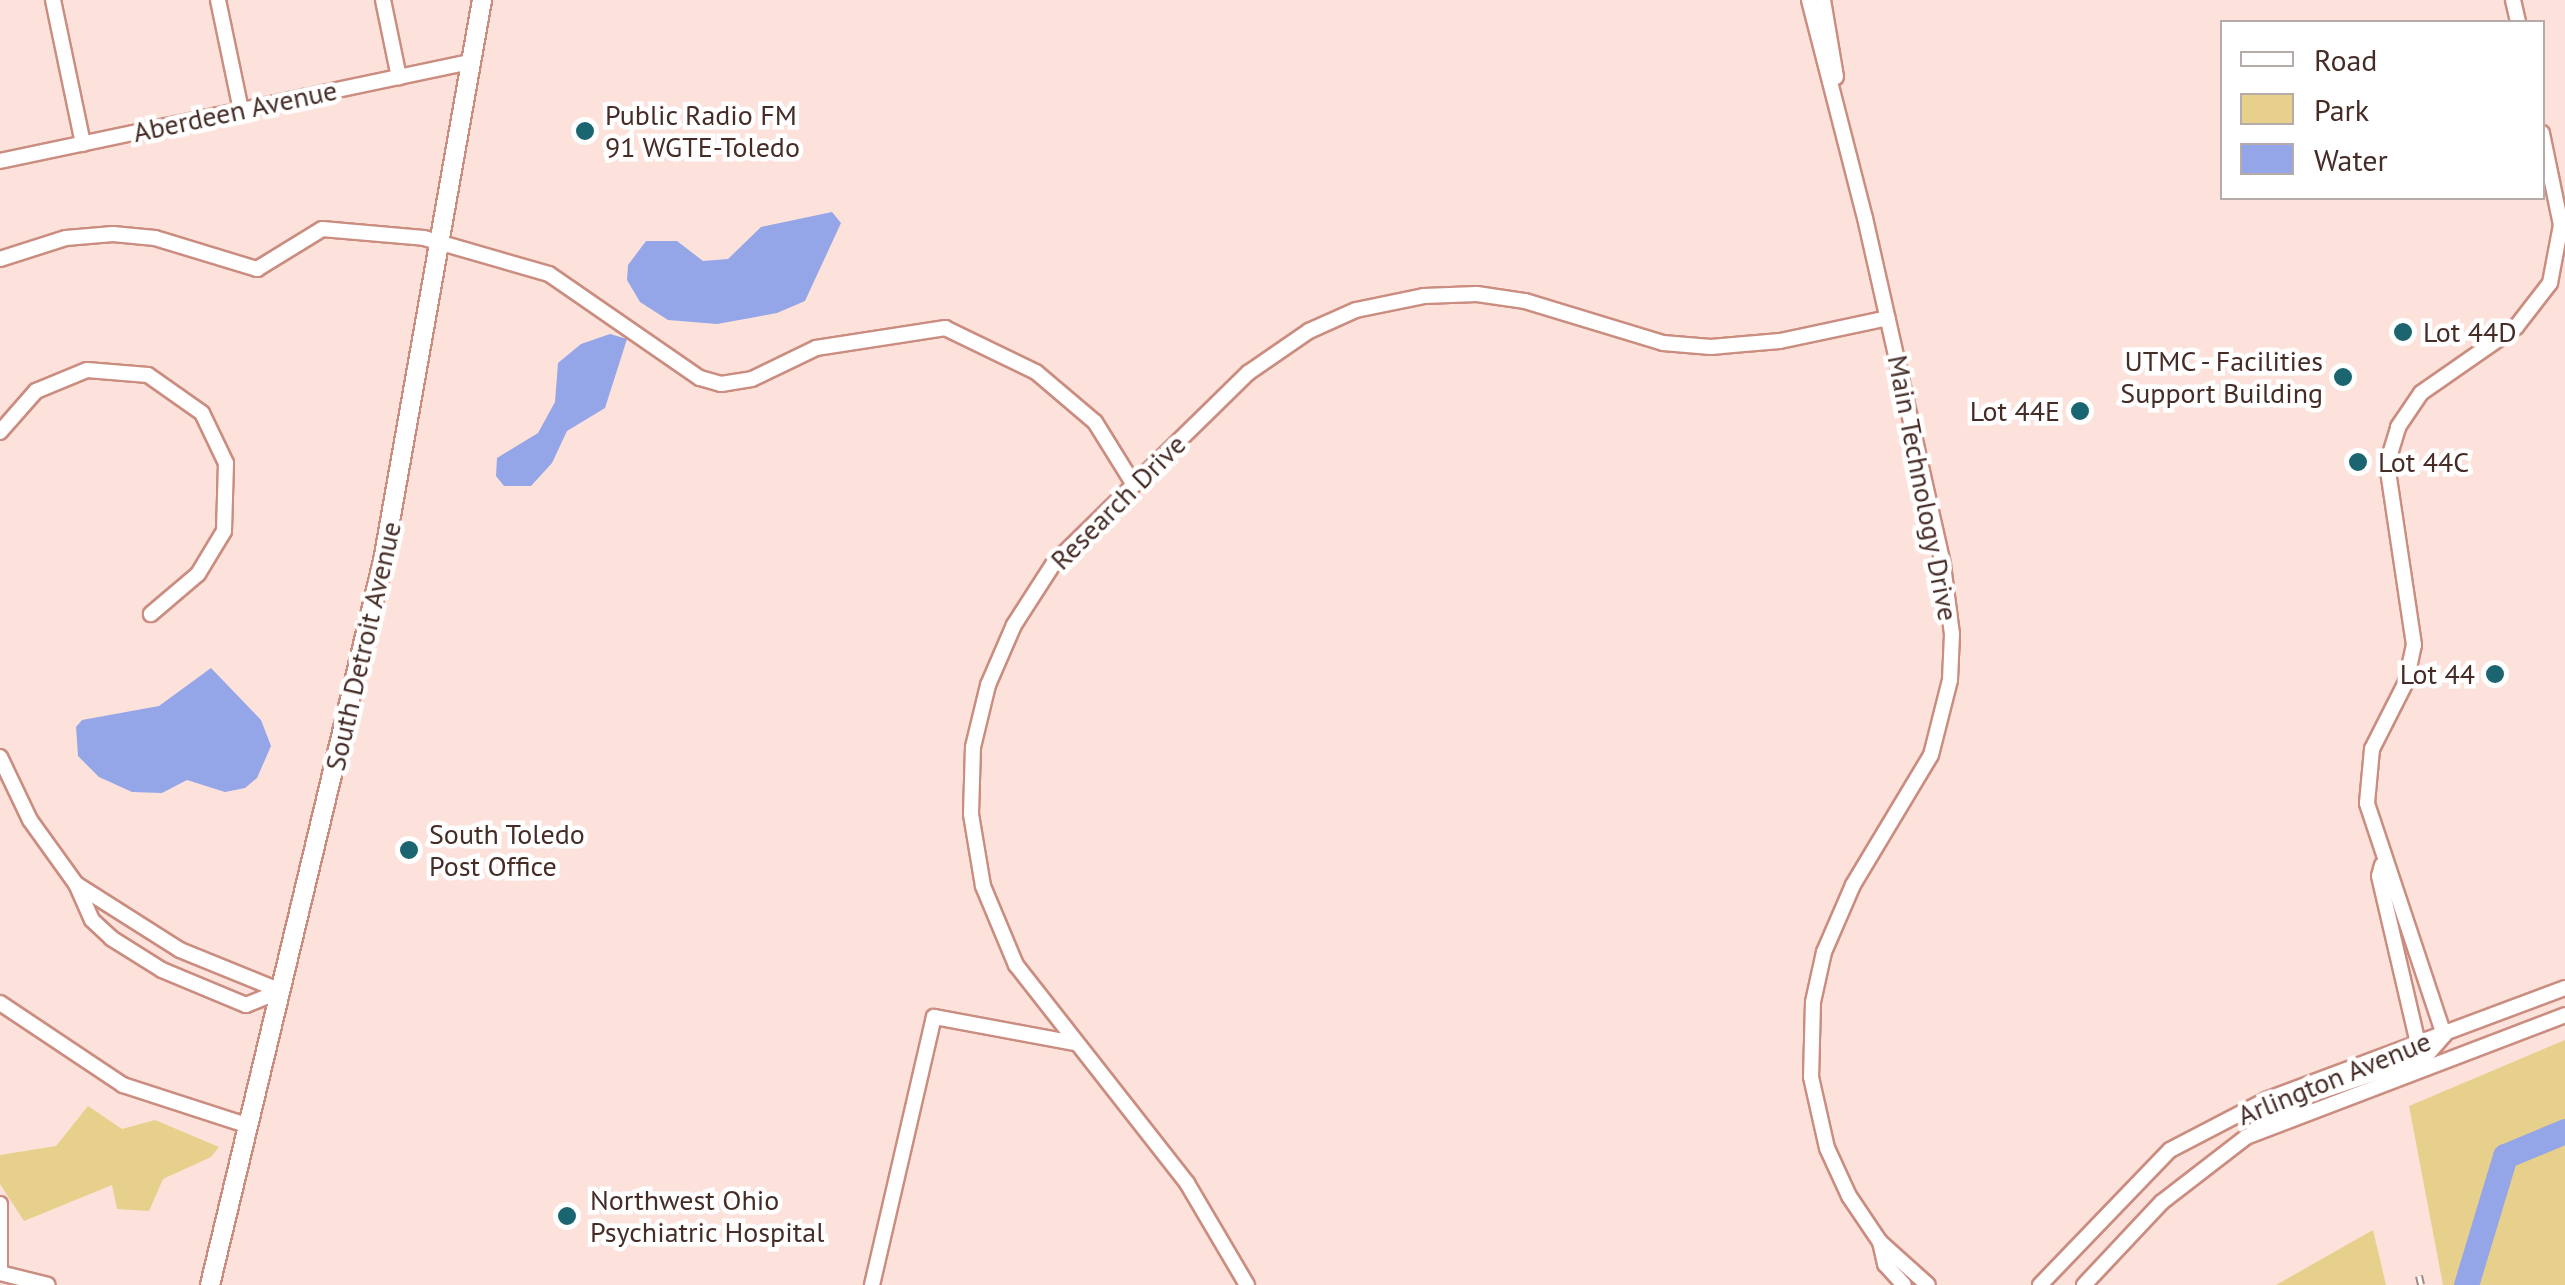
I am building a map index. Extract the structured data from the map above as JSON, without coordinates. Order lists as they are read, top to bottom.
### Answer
{
  "streets": {
    "main road": ["South Detroit Avenue"],
    "street": [
      "Aberdeen Avenue",
      "Main Technology Drive",
      "Research Drive",
      "Arlington Avenue"
    ]
  },
  "crossings": [
    ["Aberdeen Avenue", "South Detroit Avenue"],
    ["Main Technology Drive", "Research Drive"]
  ],
  "places": [
    "Public Radio FM 91 WGTE-Toledo",
    "Lot 44D",
    "UTMC - Facilities Support Building",
    "Lot 44E",
    "Lot 44C",
    "Lot 44",
    "South Toledo Post Office",
    "Northwest Ohio Psychiatric Hospital"
  ],
  "legend": ["Road", "Park", "Water"]
}
